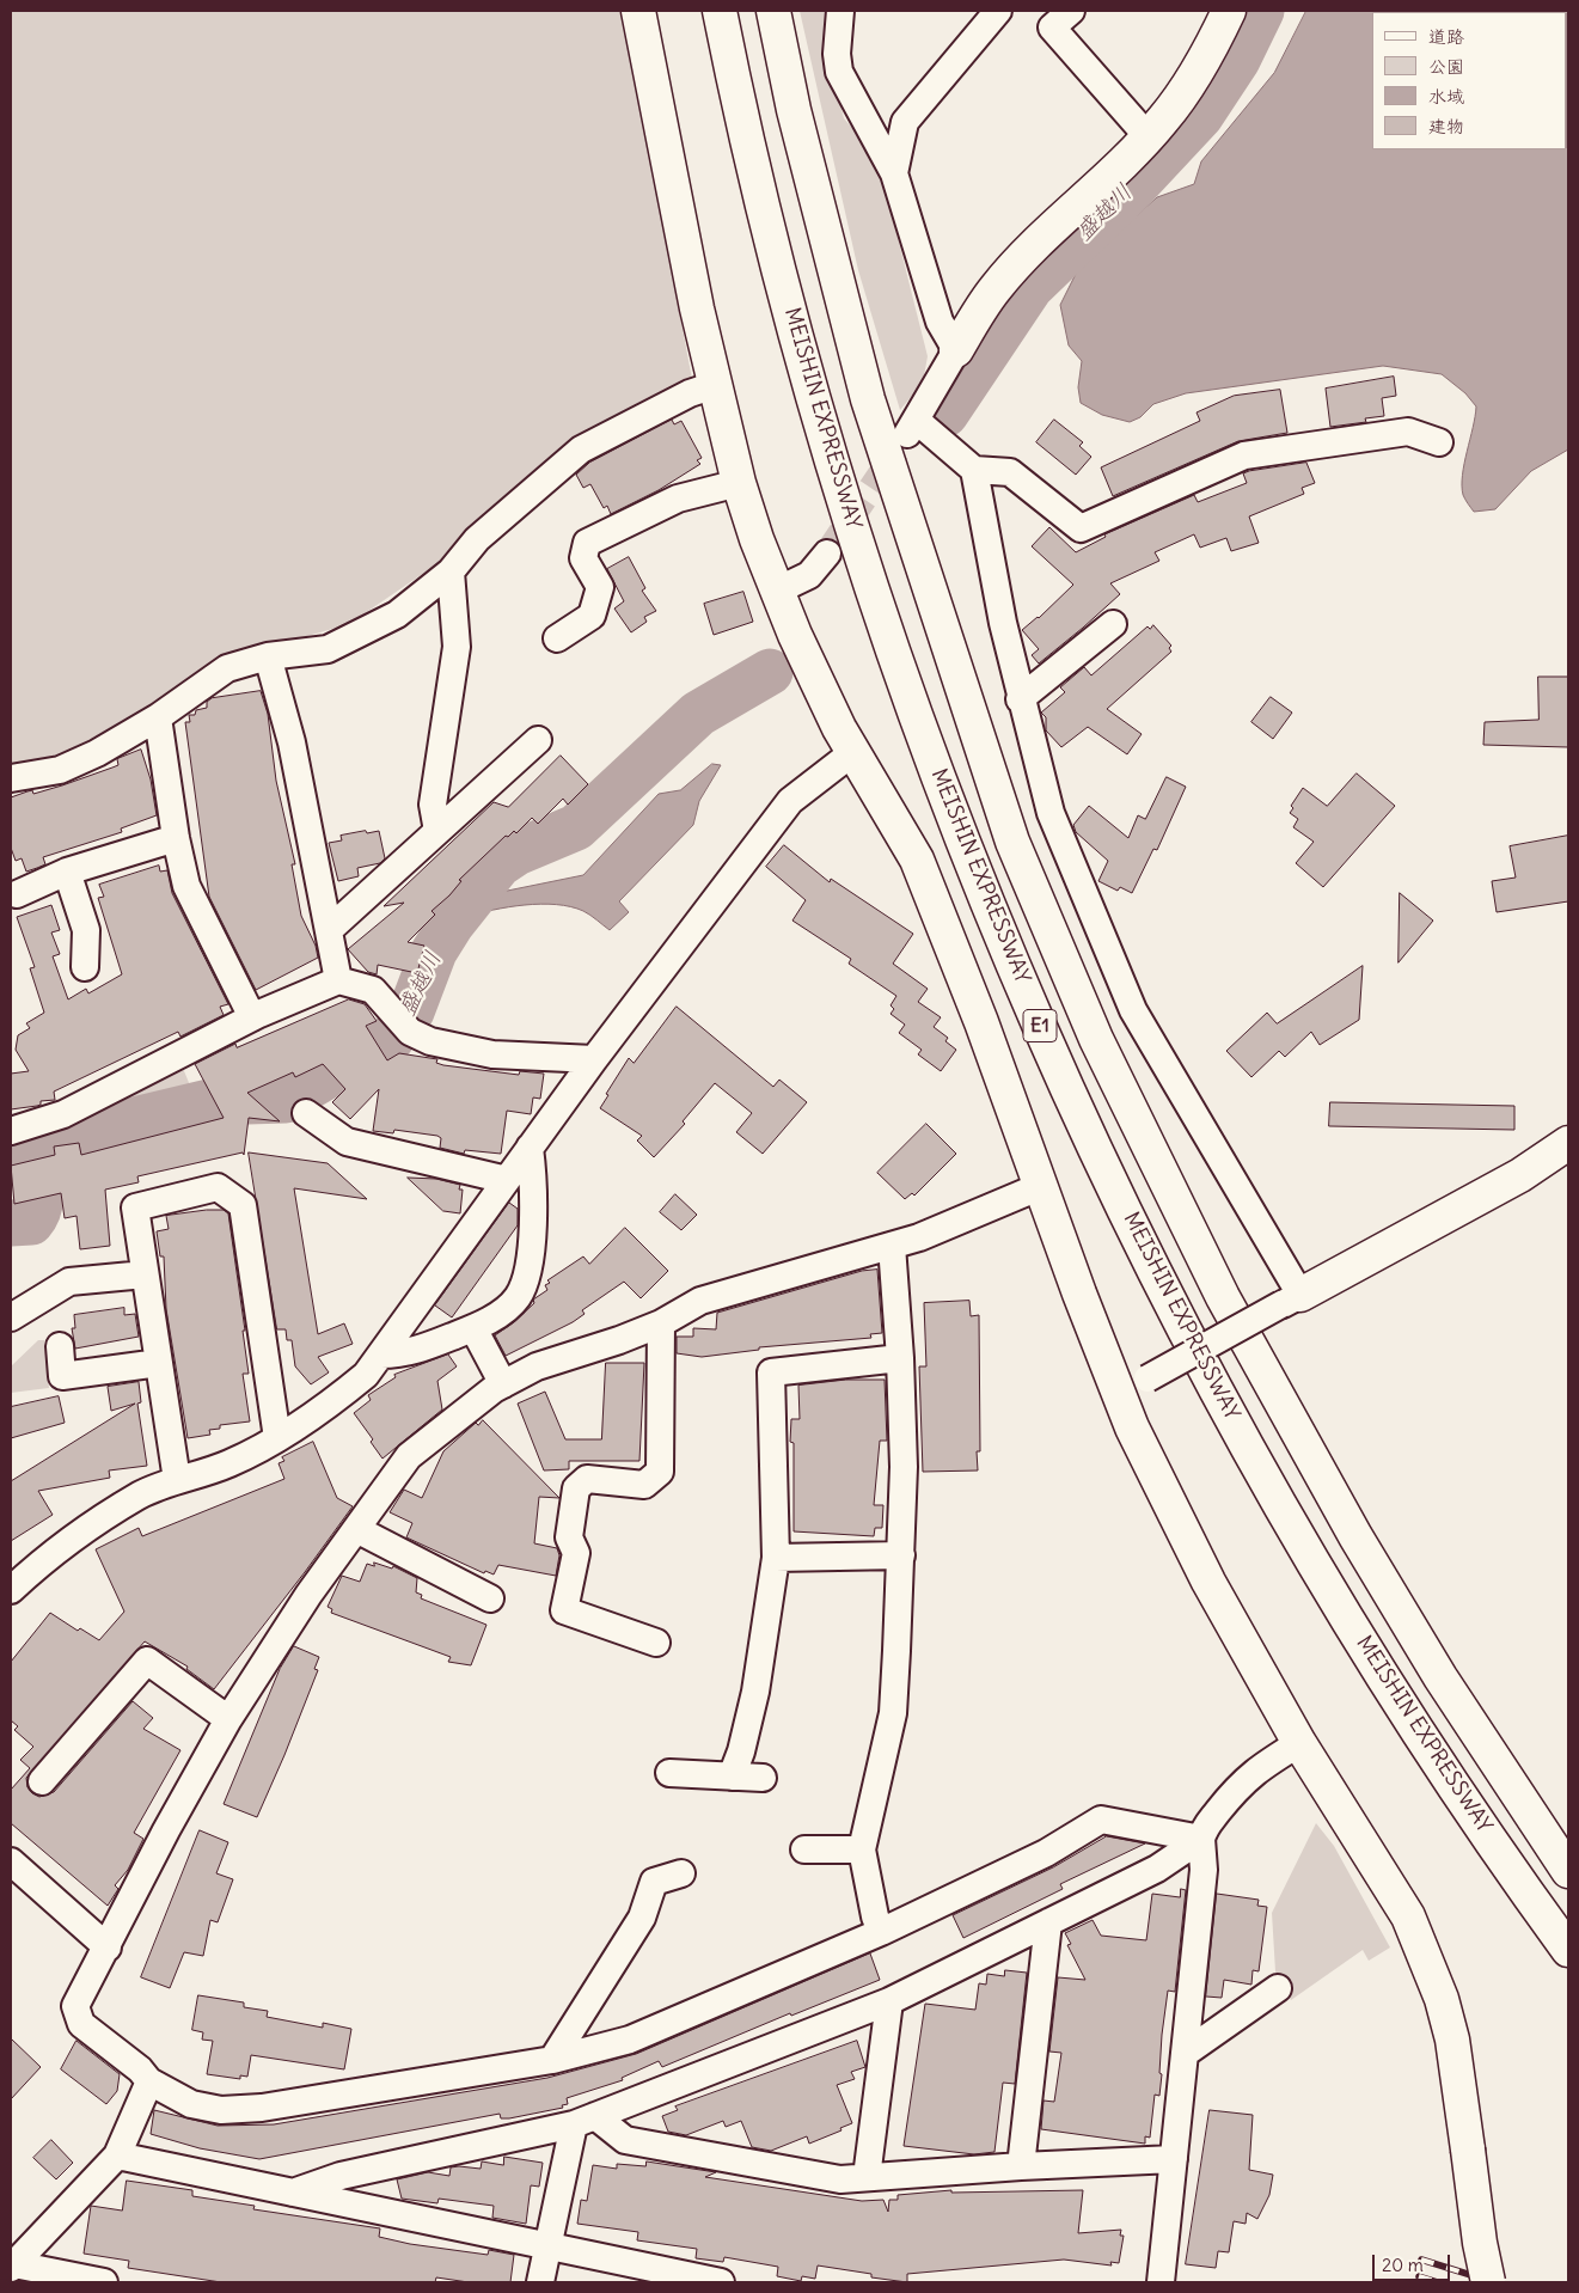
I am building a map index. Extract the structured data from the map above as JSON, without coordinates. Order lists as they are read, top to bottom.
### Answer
{
  "streets": {
    "main road": ["MEISHIN EXPRESSWAY", "E1"]
  },
  "water": ["盛越川"],
  "legend": [
    "道路",
    "公園",
    "水域",
    "建物"
  ],
  "scale_bar": "20 m"
}
